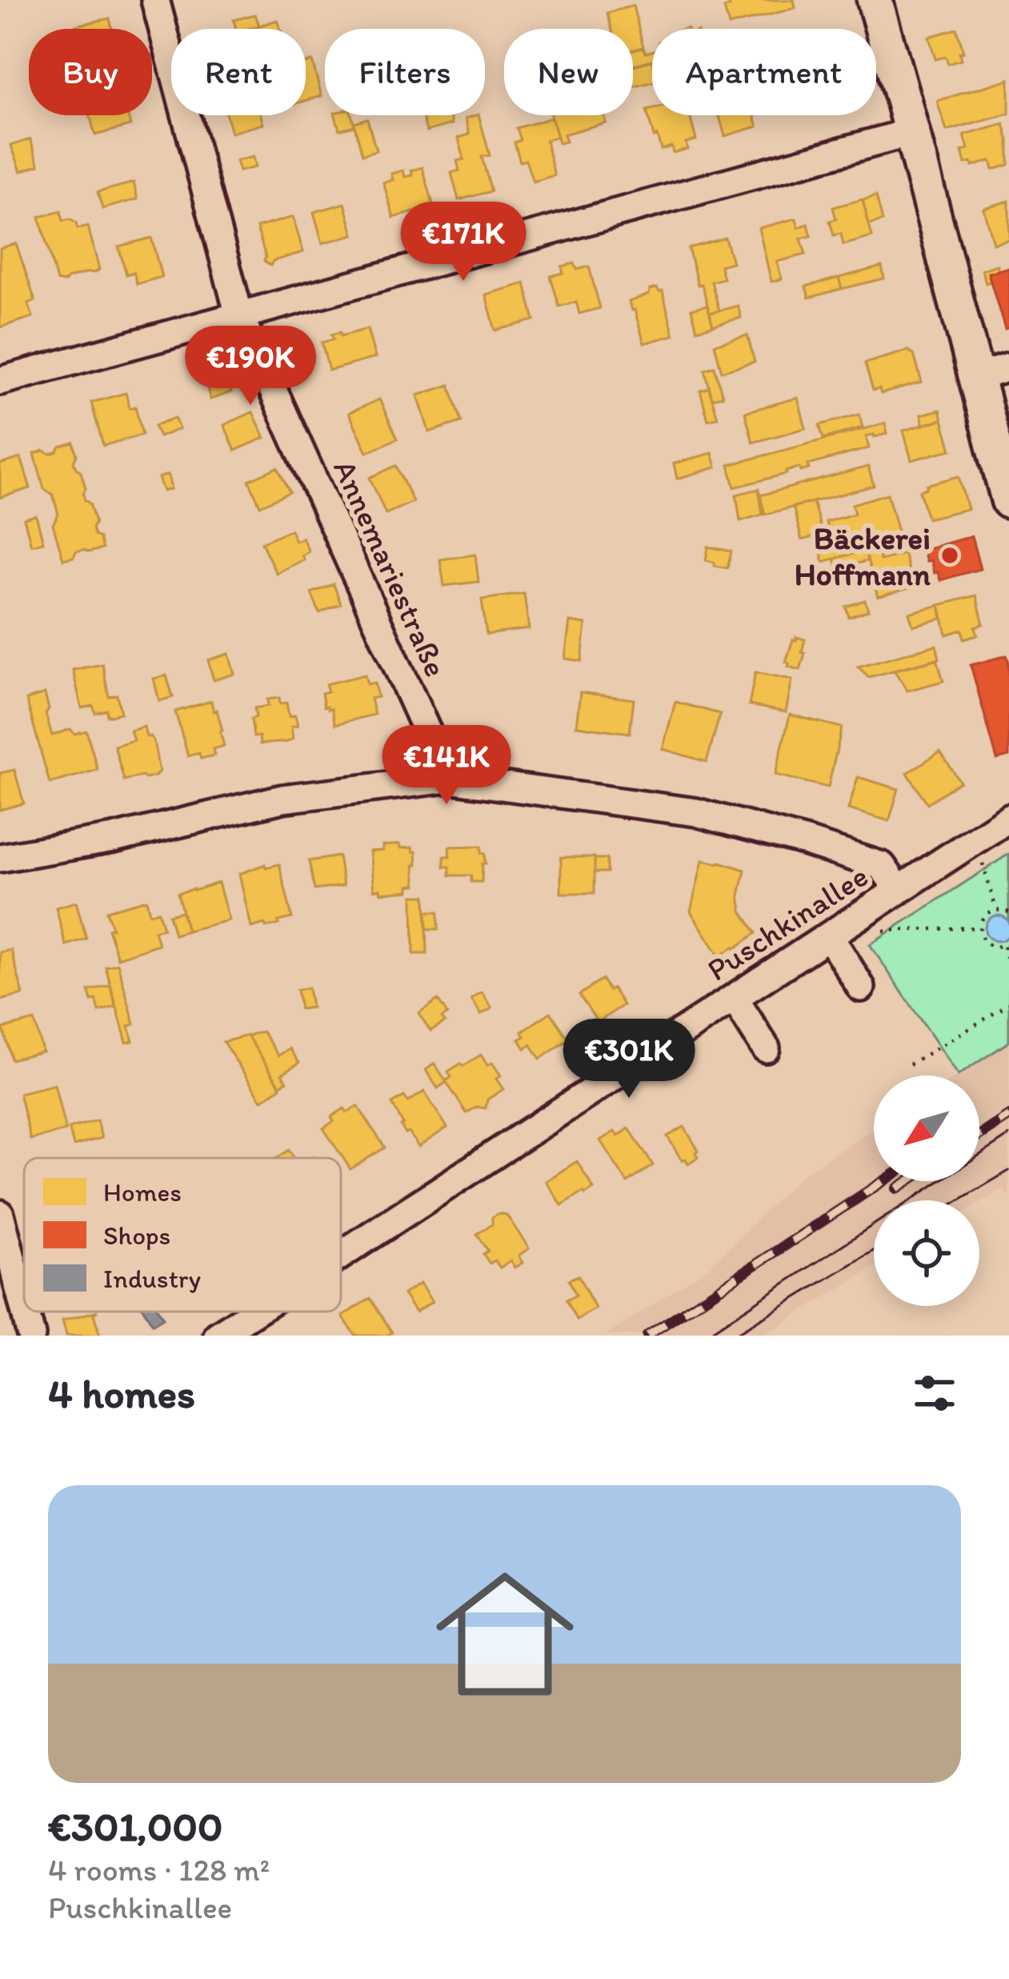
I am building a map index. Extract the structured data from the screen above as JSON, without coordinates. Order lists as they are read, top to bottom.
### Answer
{
  "streets": {
    "street": ["Annemariestraße", "Puschkinallee"]
  },
  "places": ["Bäckerei Hoffmann"],
  "legend": ["Homes", "Shops", "Industry"],
  "north": "bottom left",
  "page": {
    "chip": [
      "Buy",
      "Rent",
      "Filters",
      "New",
      "Apartment"
    ],
    "price": [
      "€171K",
      "€190K",
      "€141K",
      "€301K"
    ],
    "heading": "4 homes",
    "list": [
      {
        "name": "€301,000",
        "note": "4 rooms · 128 m² · Puschkinallee"
      }
    ]
  }
}
